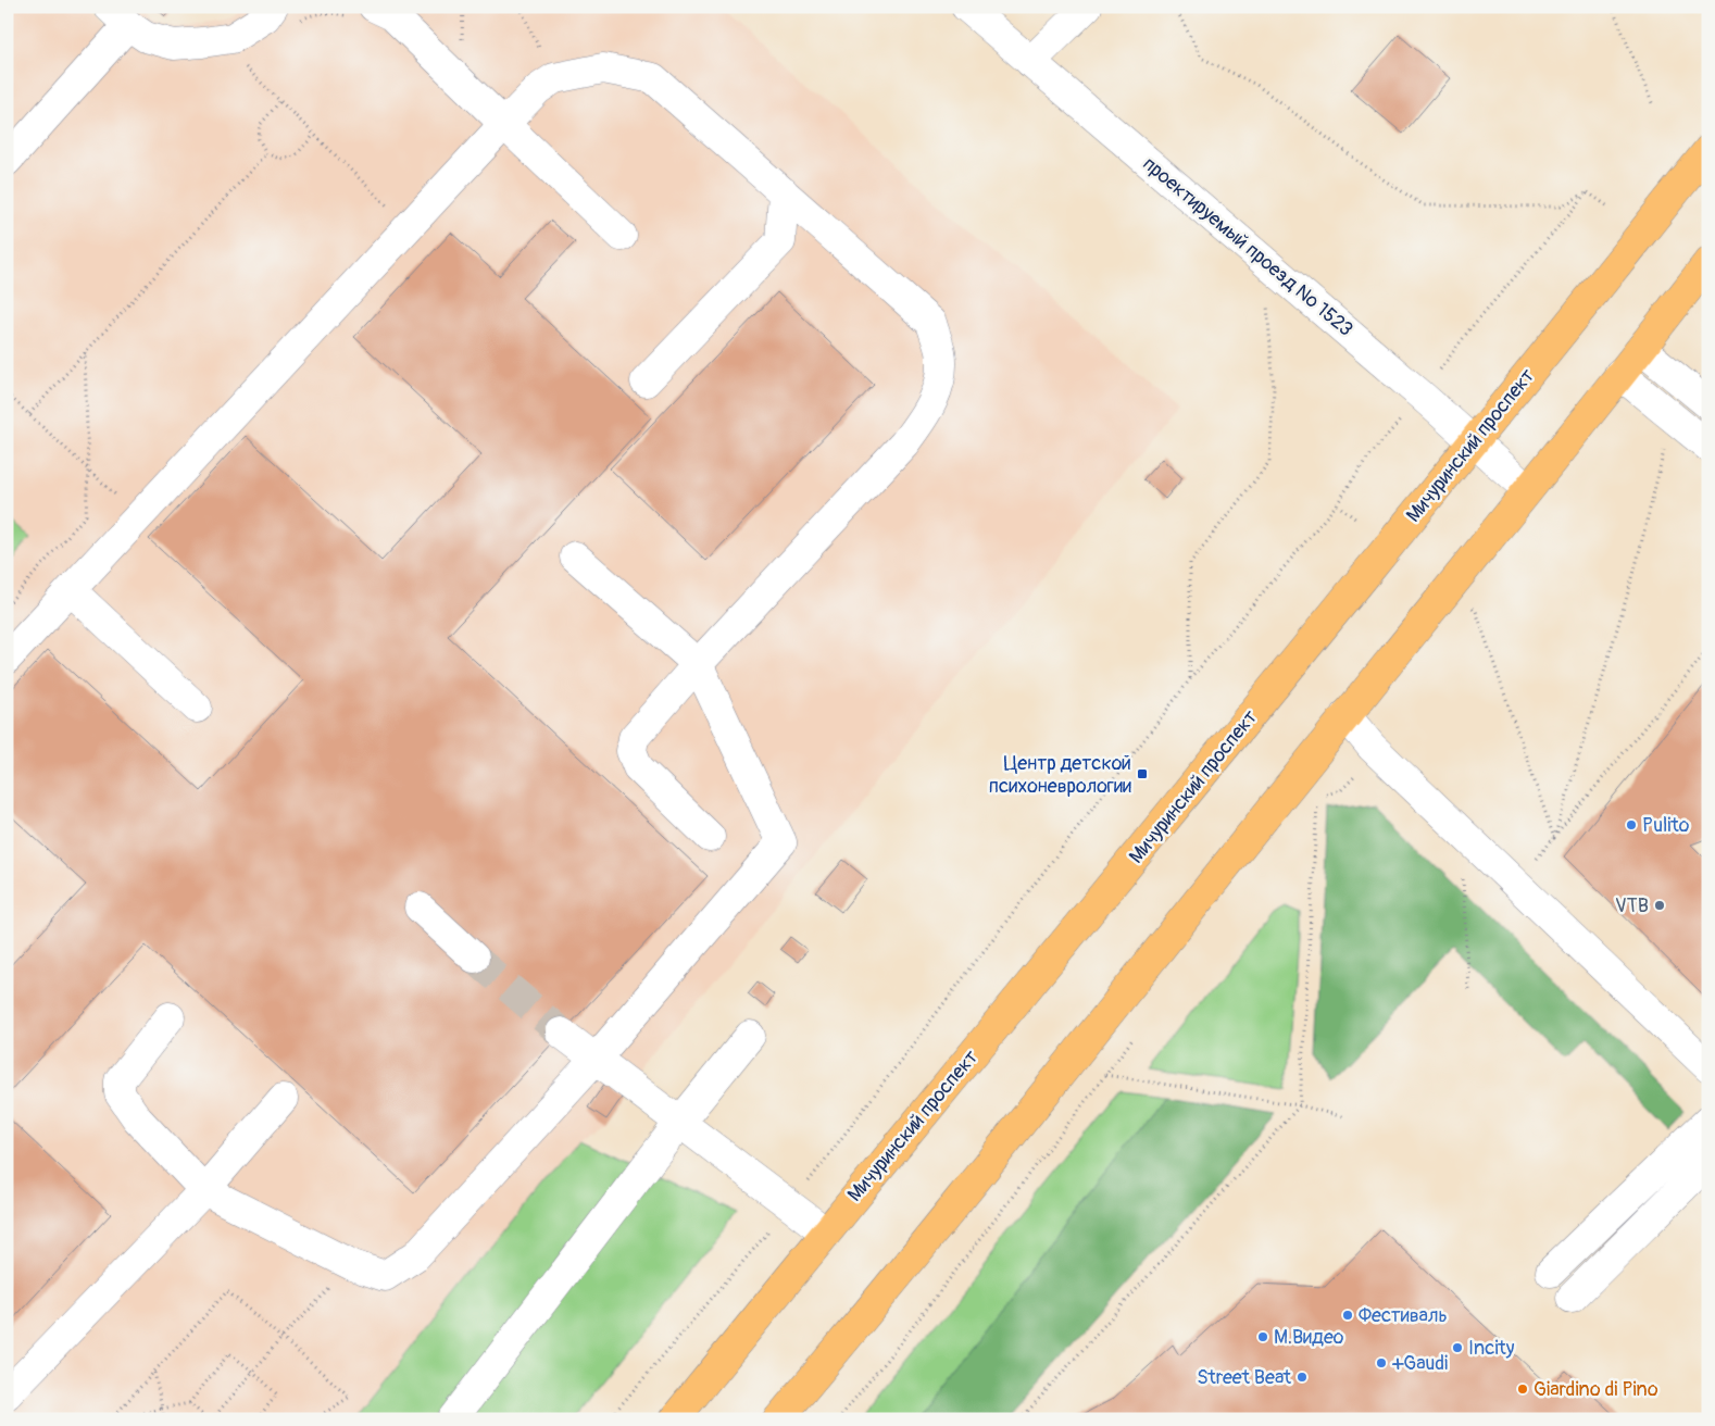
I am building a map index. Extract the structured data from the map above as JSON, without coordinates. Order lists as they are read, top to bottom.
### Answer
{
  "streets": {
    "main road": ["Мичуринский проспект"],
    "street": ["проектируемый проезд № 1523"]
  },
  "crossings": [
    ["проектируемый проезд № 1523", "Мичуринский проспект"]
  ],
  "places": {
    "transit": ["Центр детской психоневрологии"],
    "other": [
      "Pulito",
      "VTB",
      "Фестиваль",
      "М.Видео",
      "Incity",
      "+Gaudi",
      "Street Beat",
      "Giardino di Pino"
    ]
  }
}
